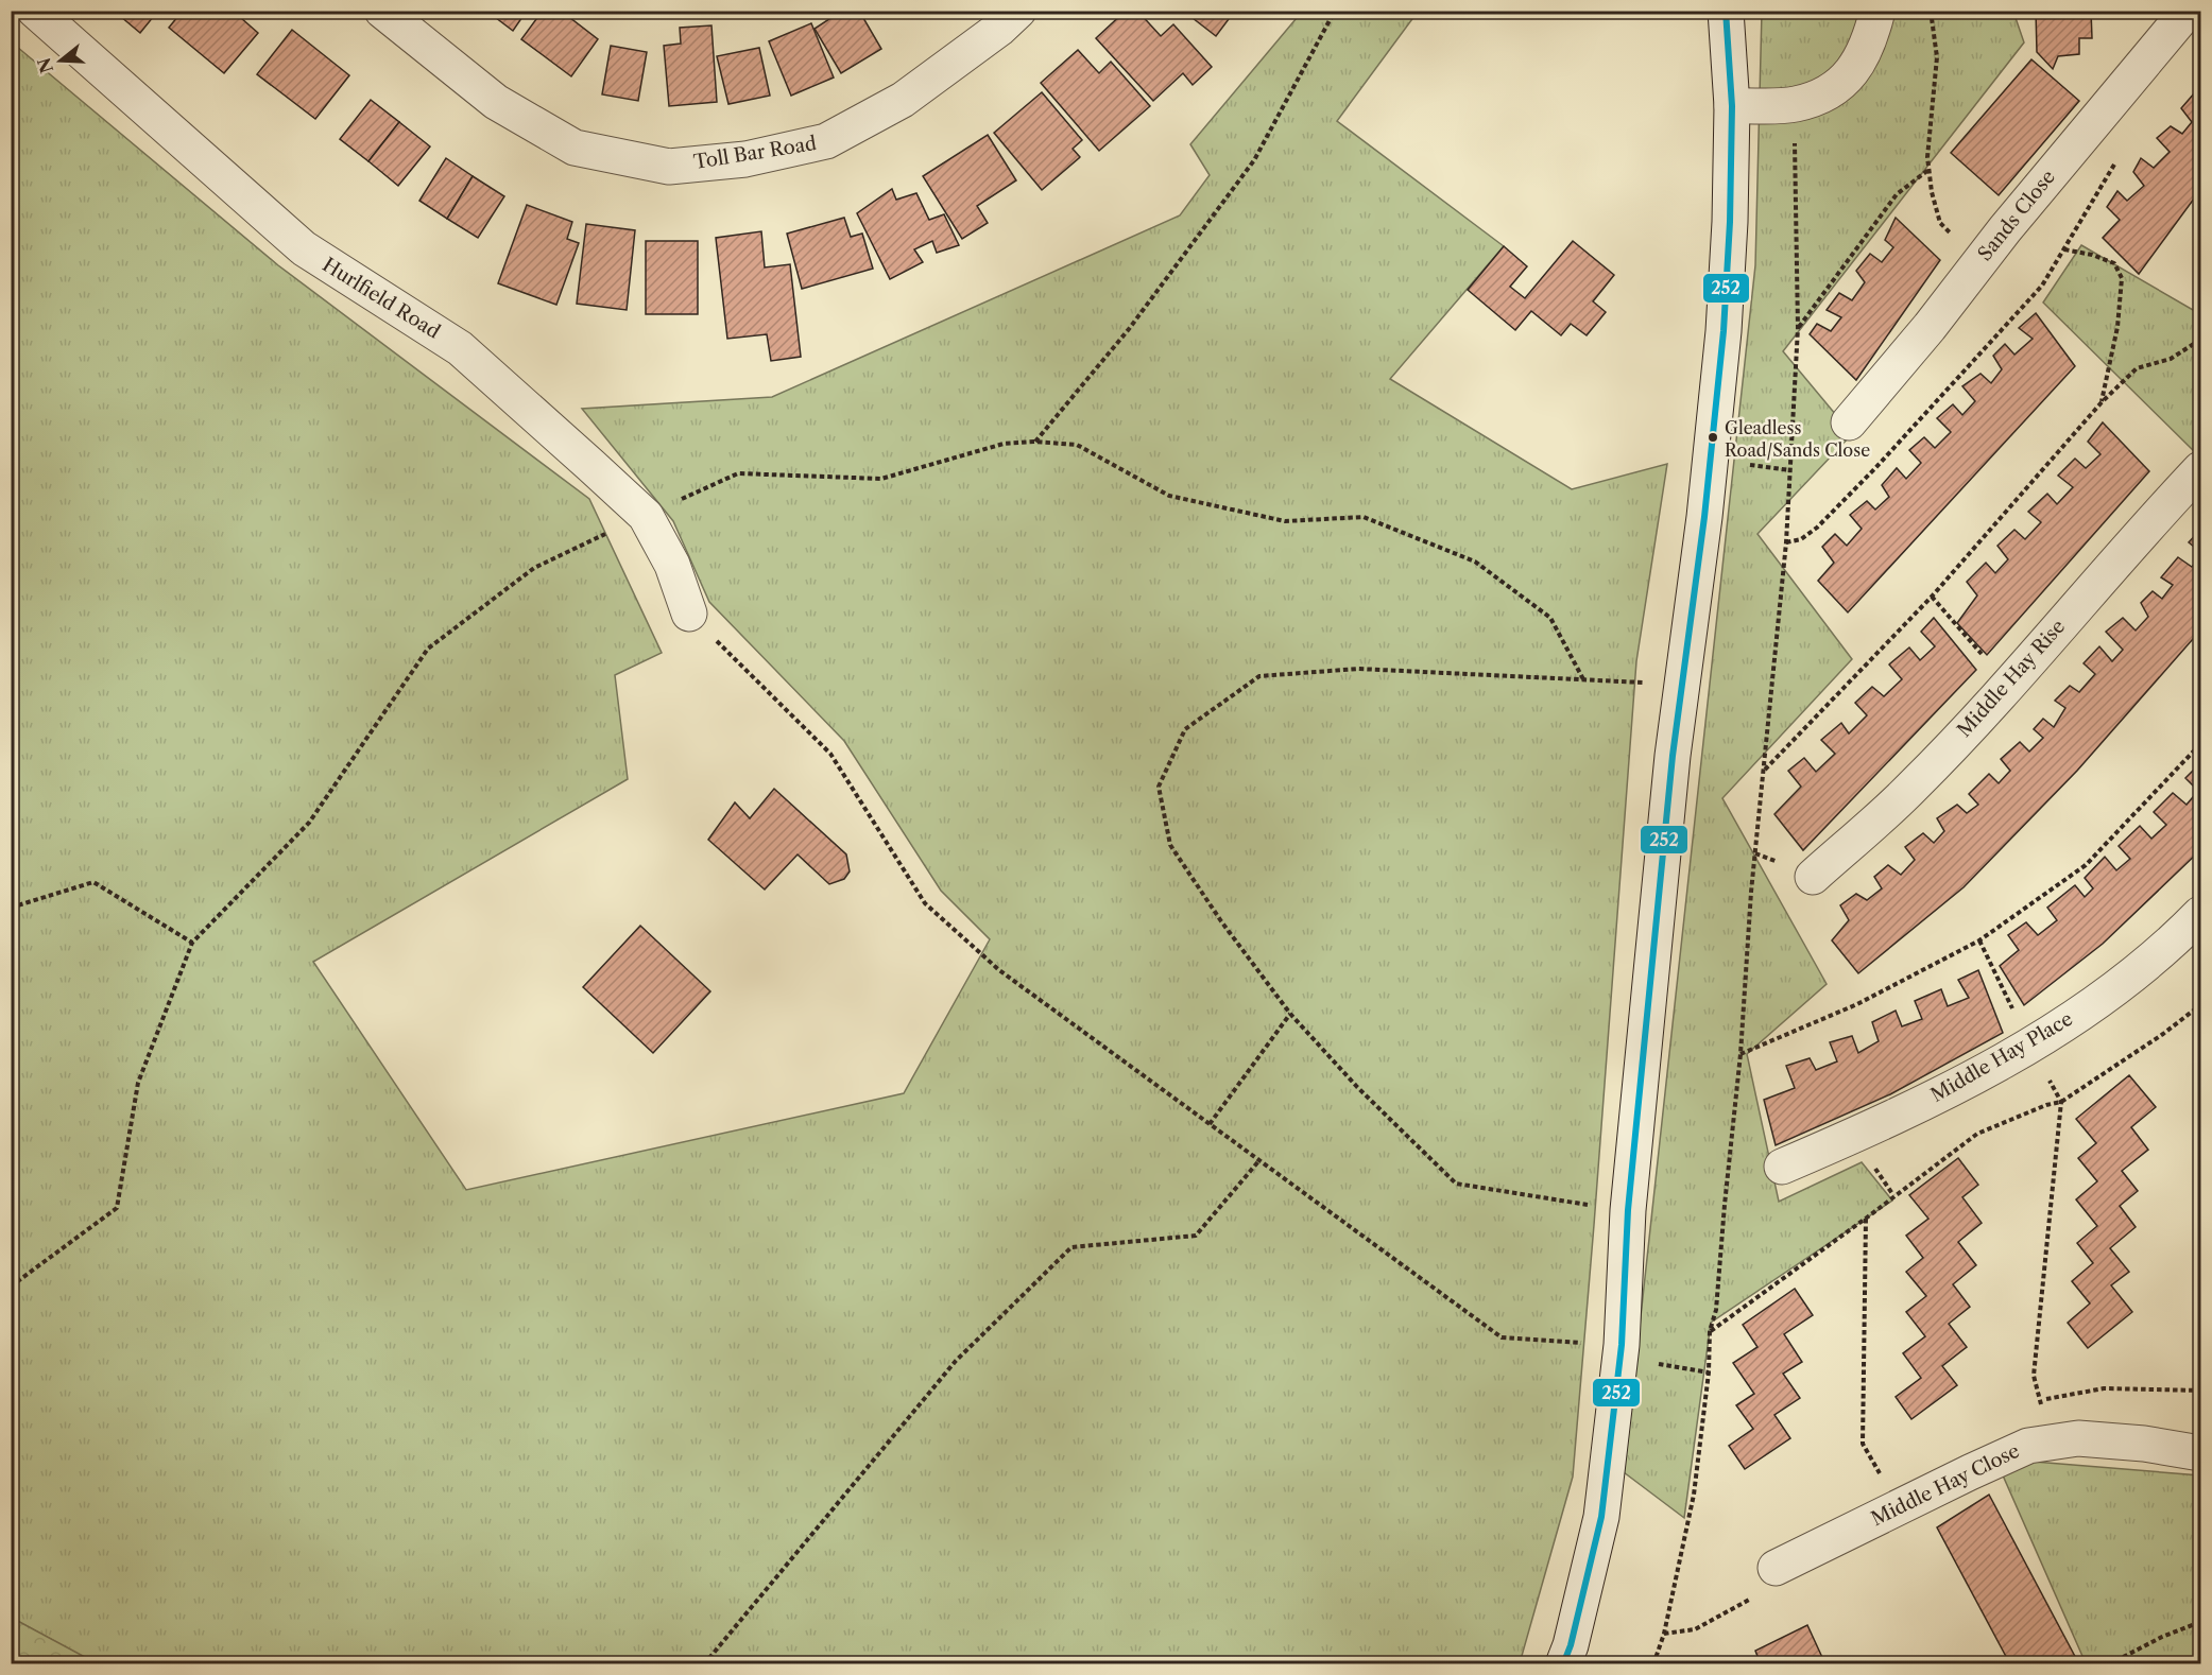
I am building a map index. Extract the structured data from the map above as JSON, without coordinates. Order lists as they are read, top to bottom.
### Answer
{
  "streets": {
    "street": [
      "Toll Bar Road",
      "Sands Close",
      "Hurlfield Road",
      "Middle Hay Rise",
      "Middle Hay Place",
      "Middle Hay Close"
    ]
  },
  "places": ["Gleadless Road/Sands Close"],
  "lines": ["transit line 252"],
  "north": "left"
}
